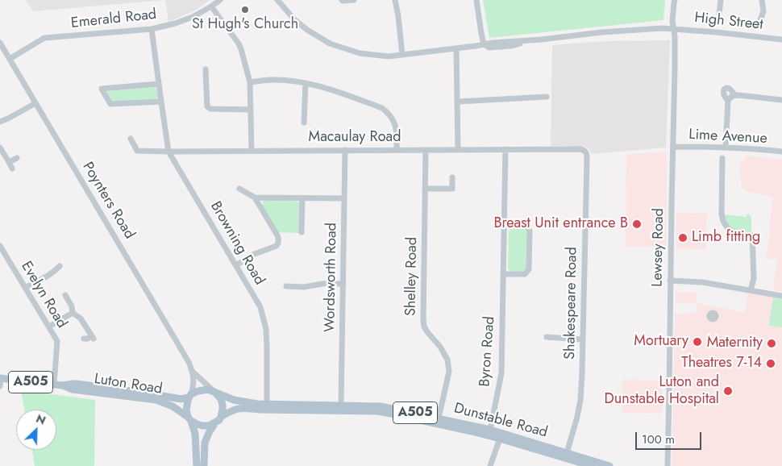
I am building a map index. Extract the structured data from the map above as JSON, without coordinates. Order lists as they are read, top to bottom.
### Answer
{
  "streets": {
    "main road": ["A505", "Luton Road", "Dunstable Road"],
    "street": [
      "Emerald Road",
      "High Street",
      "Lime Avenue",
      "Macaulay Road",
      "Poynters Road",
      "Browning Road",
      "Lewsey Road",
      "Shelley Road",
      "Wordsworth Road",
      "Evelyn Road",
      "Shakespeare Road",
      "Byron Road"
    ]
  },
  "crossings": [
    ["Emerald Road", "Poynters Road"],
    ["Emerald Road", "Browning Road"],
    ["High Street", "Lewsey Road"],
    ["Lime Avenue", "Lewsey Road"],
    ["Macaulay Road", "Browning Road"],
    ["Macaulay Road", "Shelley Road"],
    ["Macaulay Road", "Wordsworth Road"],
    ["Macaulay Road", "Shakespeare Road"],
    ["Macaulay Road", "Byron Road"],
    ["Poynters Road", "A505"],
    ["Poynters Road", "Luton Road"],
    ["Poynters Road", "Dunstable Road"],
    ["Browning Road", "Dunstable Road"],
    ["Shelley Road", "Dunstable Road"],
    ["Wordsworth Road", "Dunstable Road"],
    ["Evelyn Road", "Luton Road"],
    ["Shakespeare Road", "Dunstable Road"],
    ["Byron Road", "Dunstable Road"],
    ["A505", "Luton Road"],
    ["A505", "Dunstable Road"],
    ["Luton Road", "Dunstable Road"]
  ],
  "places": [
    "St Hugh's Church",
    "Breast Unit entrance B",
    "Limb fitting",
    "Mortuary",
    "Maternity",
    "Theatres 7-14",
    "Luton and Dunstable Hospital"
  ],
  "scale_bar": "100 m",
  "north": "top right"
}
